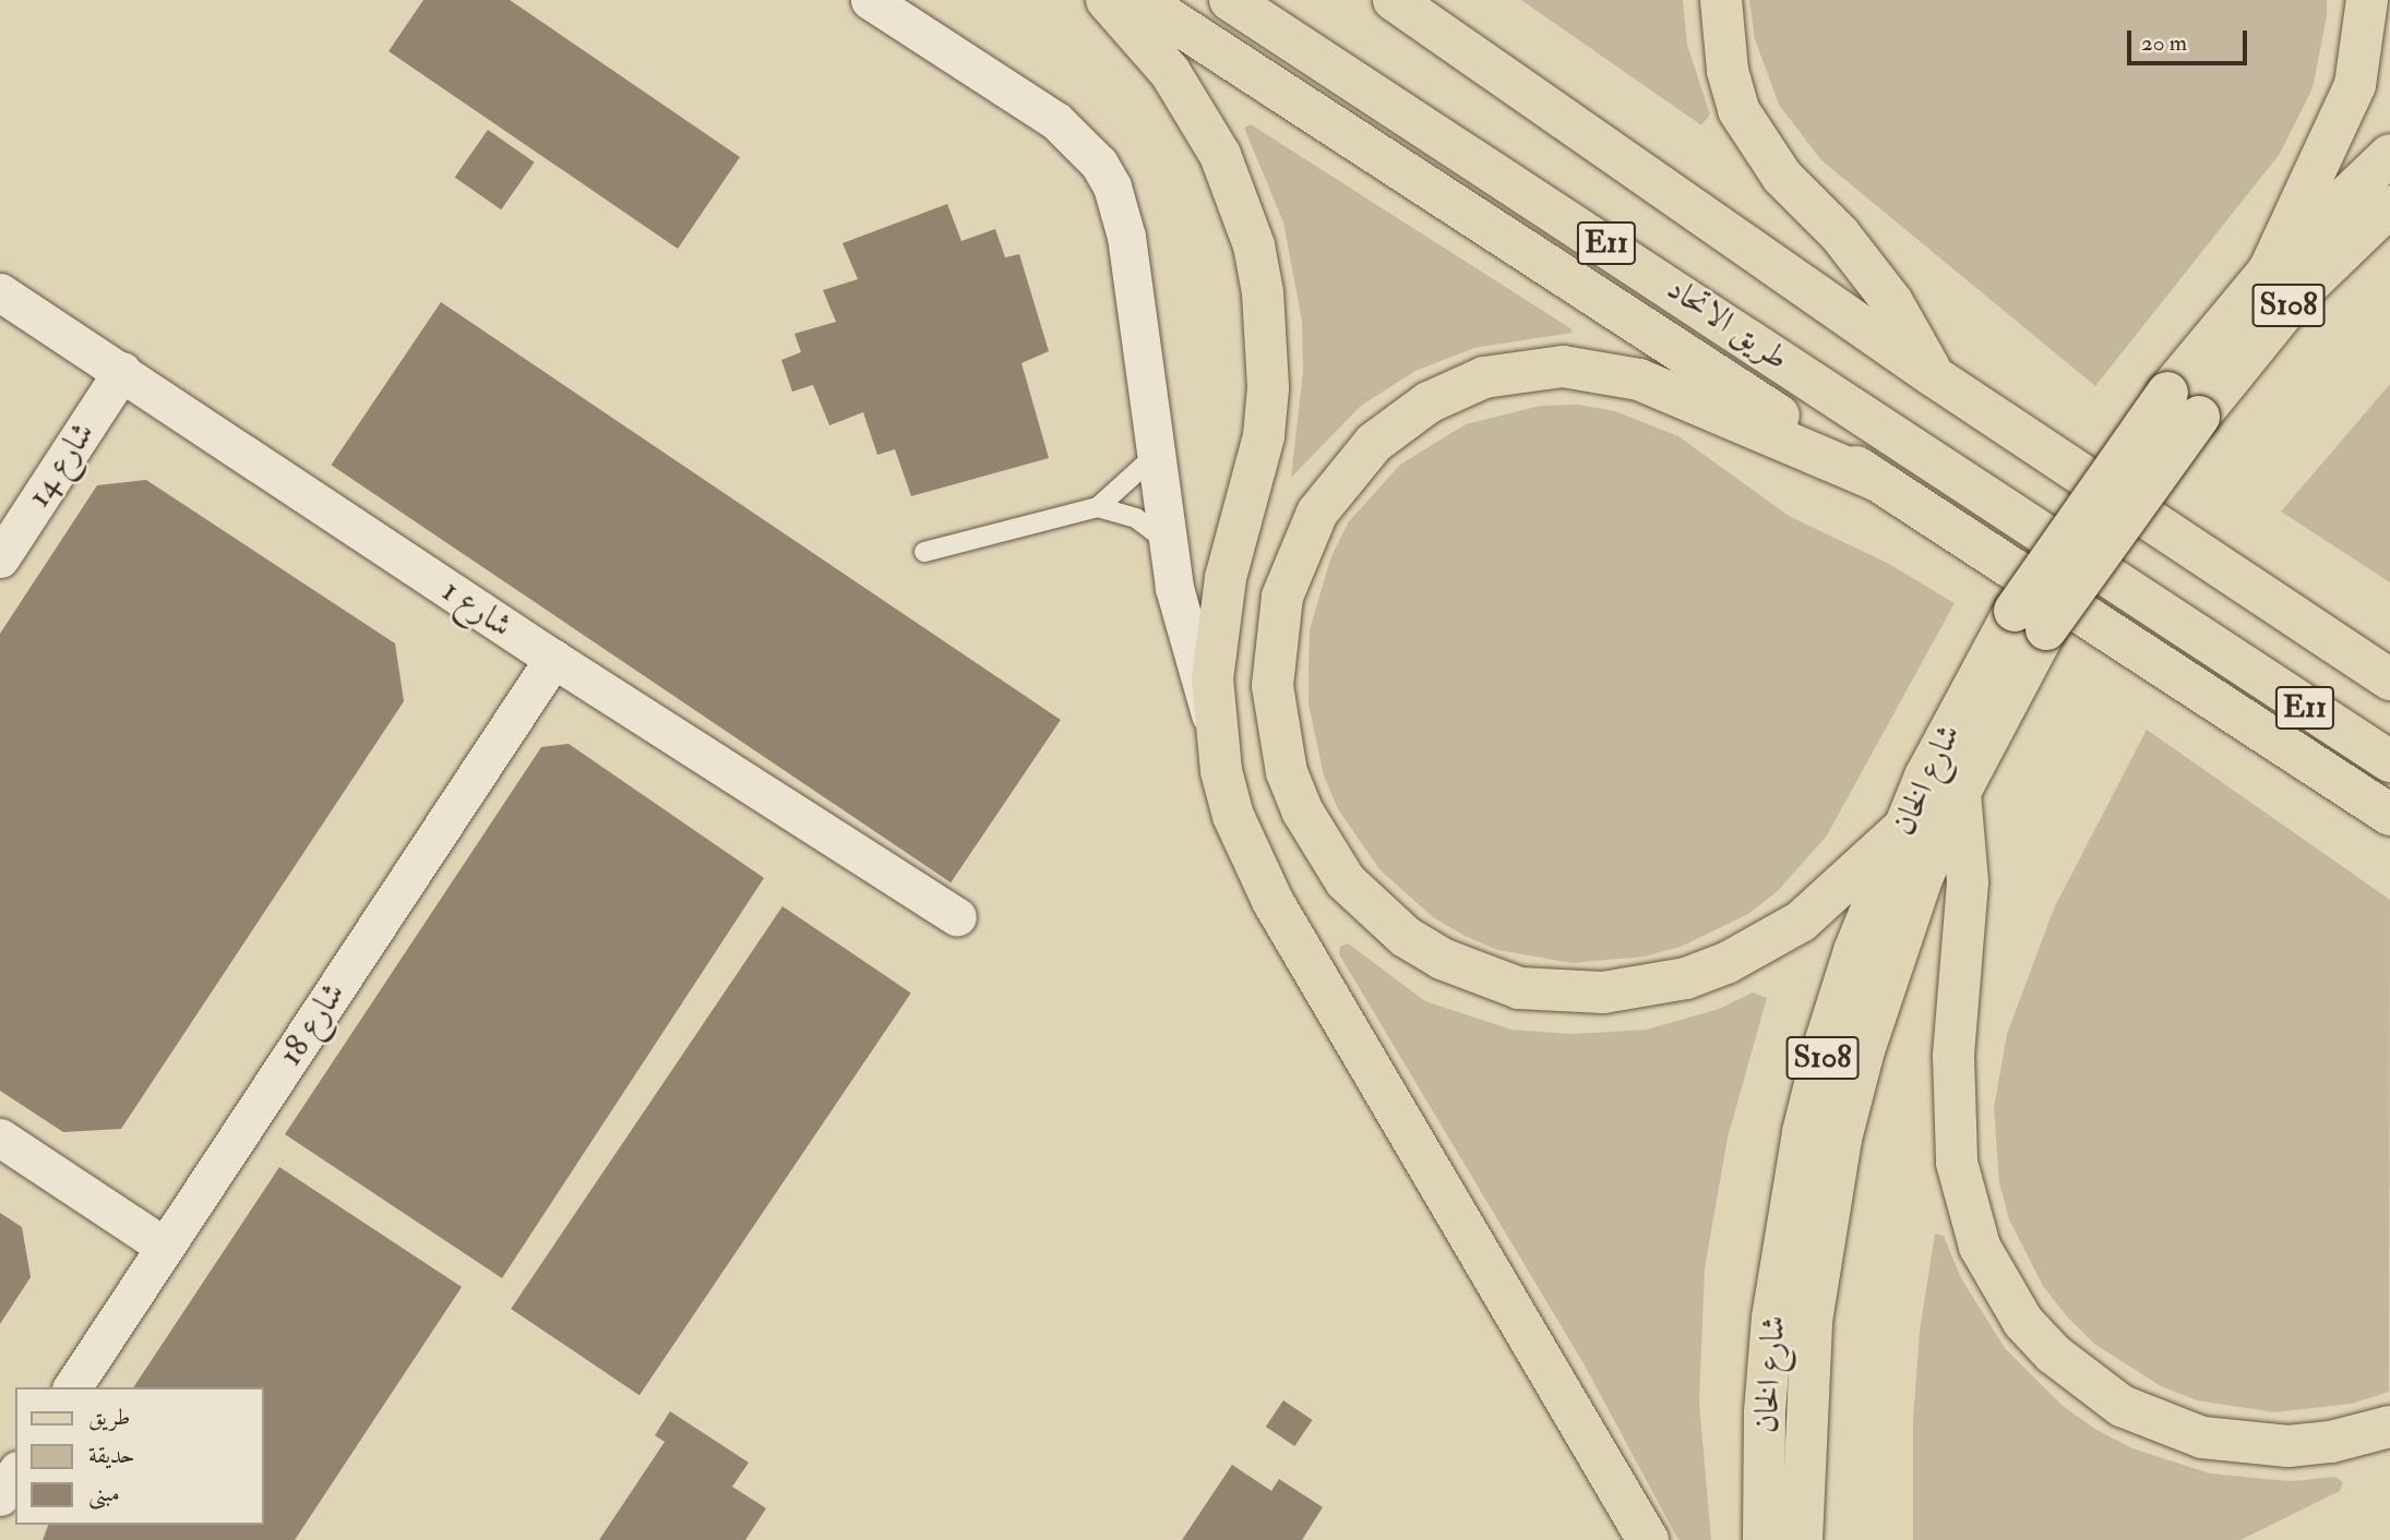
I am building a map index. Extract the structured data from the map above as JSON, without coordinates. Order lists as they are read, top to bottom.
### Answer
{
  "streets": {
    "main road": [
      "E11",
      "S108",
      "طريق الاتحاد",
      "شارع الخان"
    ],
    "street": ["شارع 14", "شارع 1", "شارع 18"]
  },
  "crossings": [
    ["شارع 14", "شارع 1"],
    ["شارع 1", "شارع 18"]
  ],
  "legend": ["طريق", "حديقة", "مبنى"],
  "scale_bar": "20 m"
}
